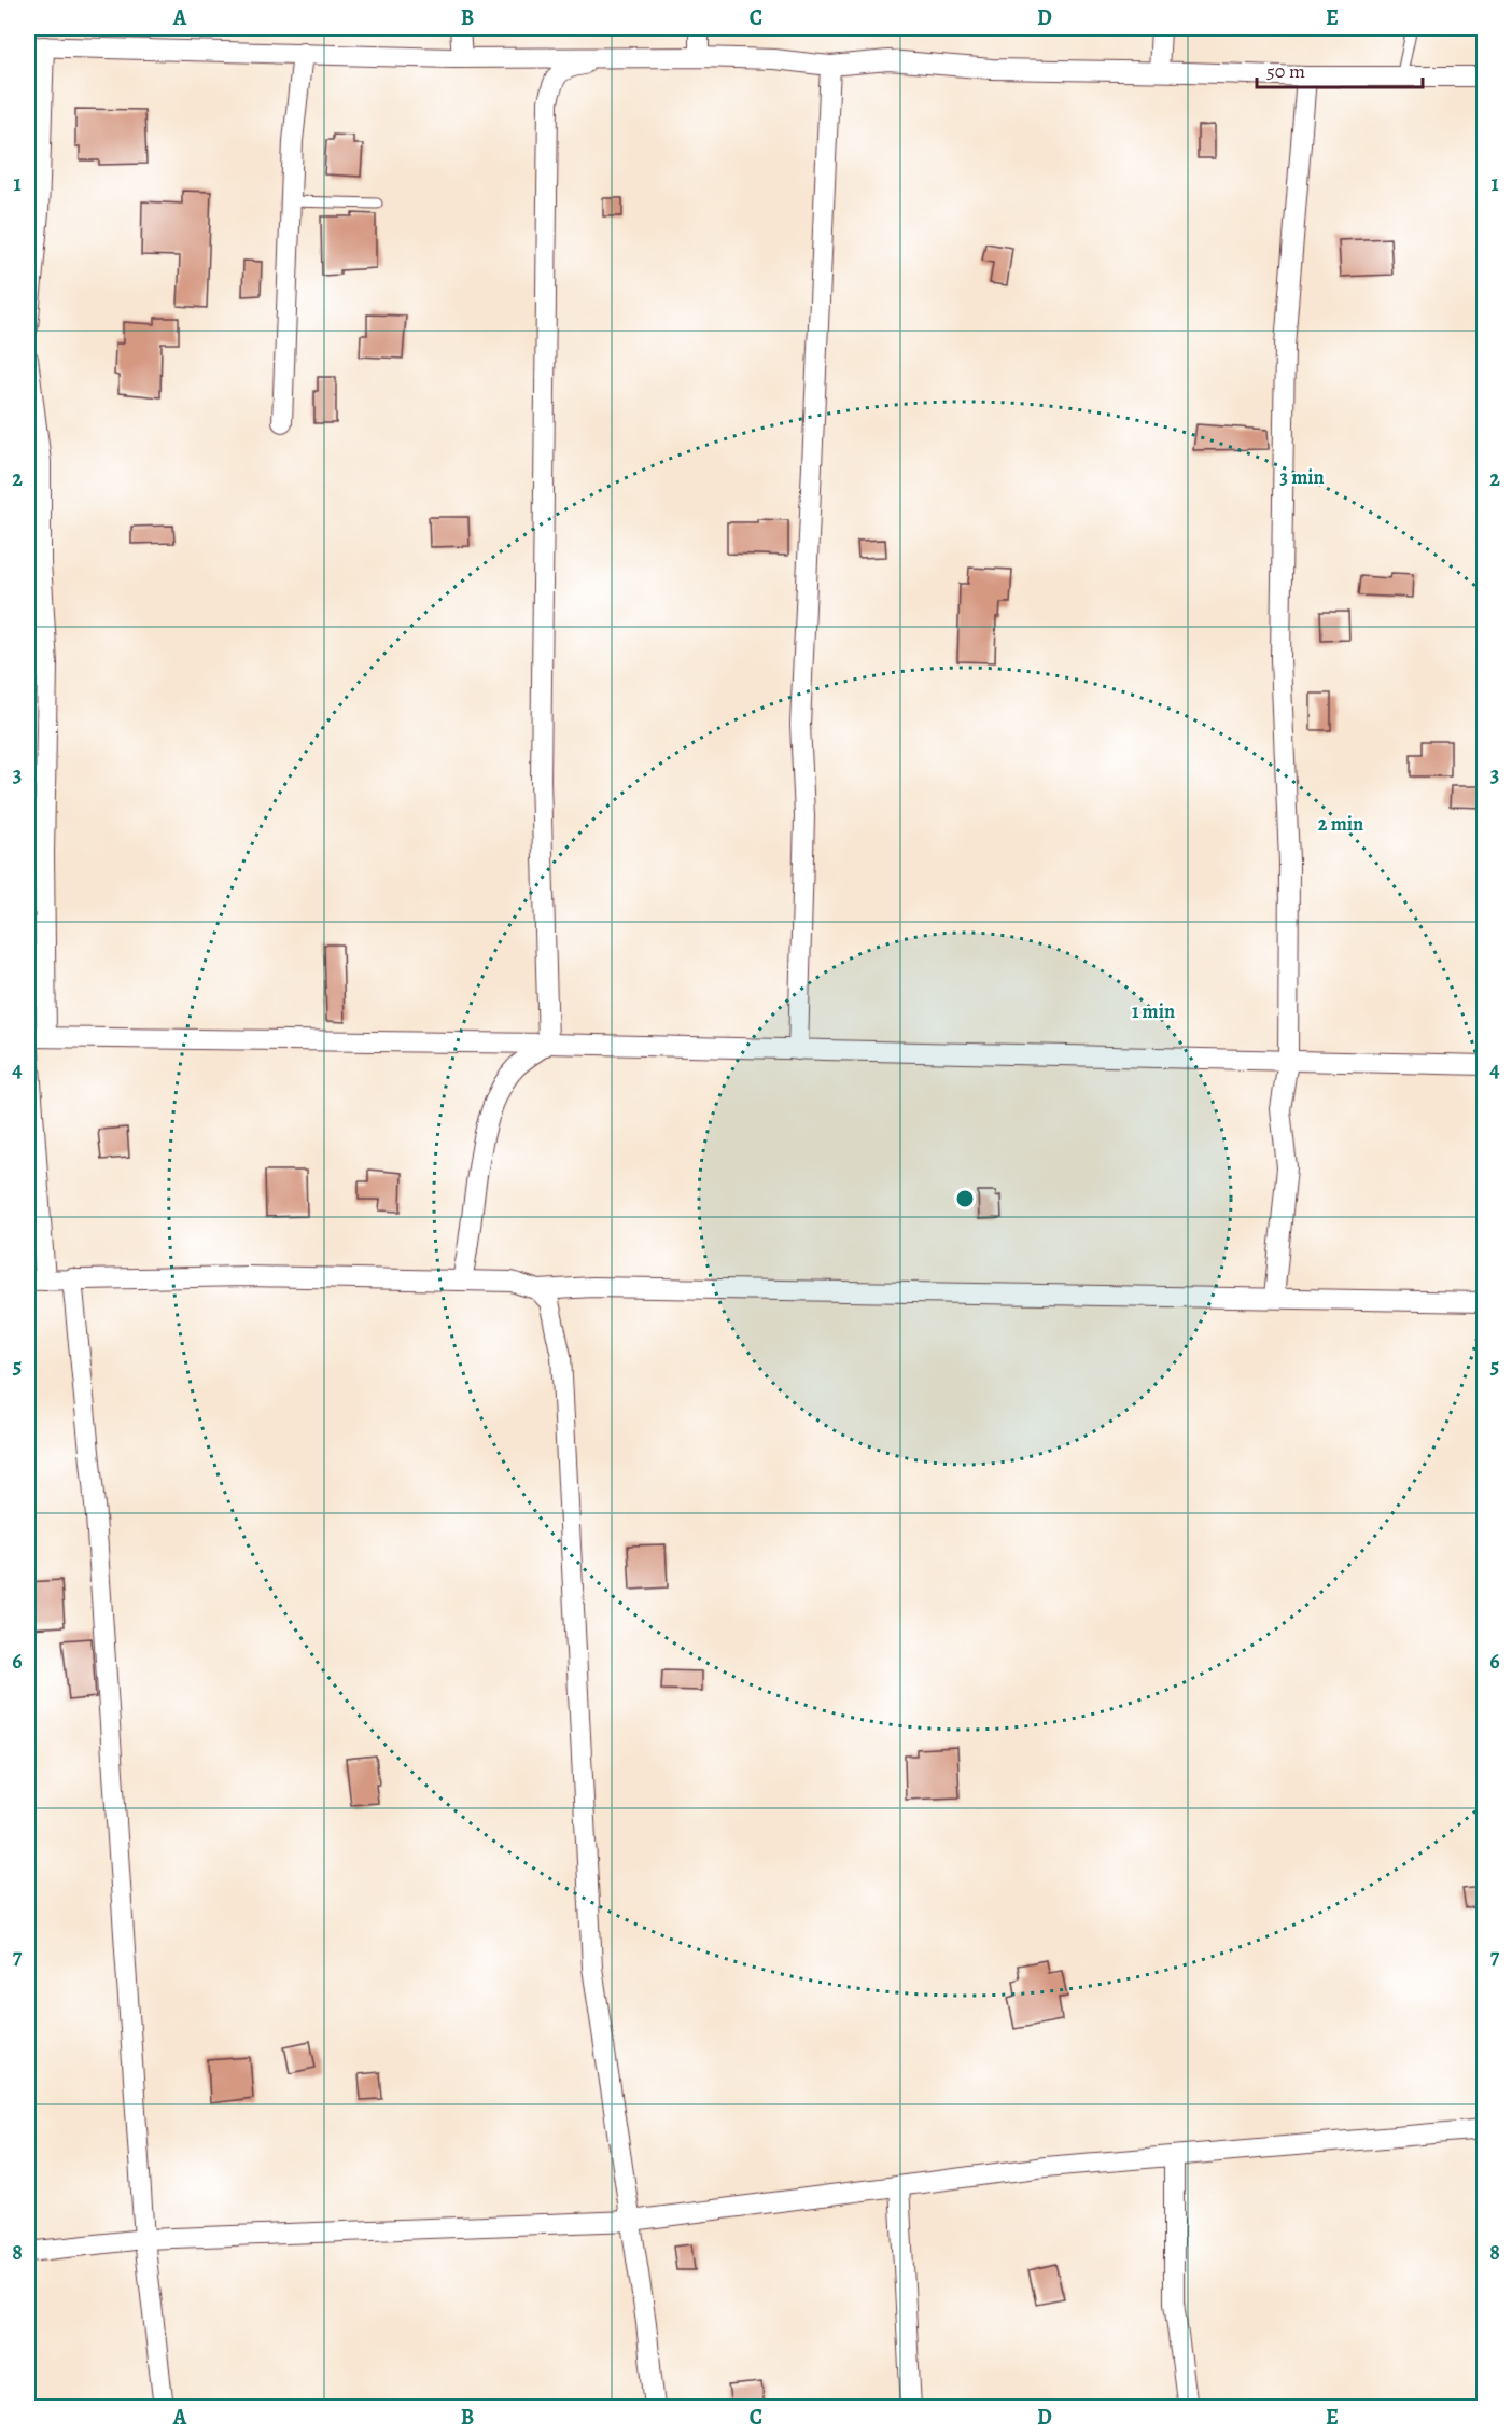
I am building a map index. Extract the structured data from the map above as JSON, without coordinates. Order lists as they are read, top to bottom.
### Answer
{
  "scale_bar": "50 m",
  "grid": {
    "columns": [
      "A",
      "B",
      "C",
      "D",
      "E"
    ],
    "rows": [
      "1",
      "2",
      "3",
      "4",
      "5",
      "6",
      "7",
      "8"
    ]
  },
  "rings": ["3 min", "2 min", "1 min"]
}
